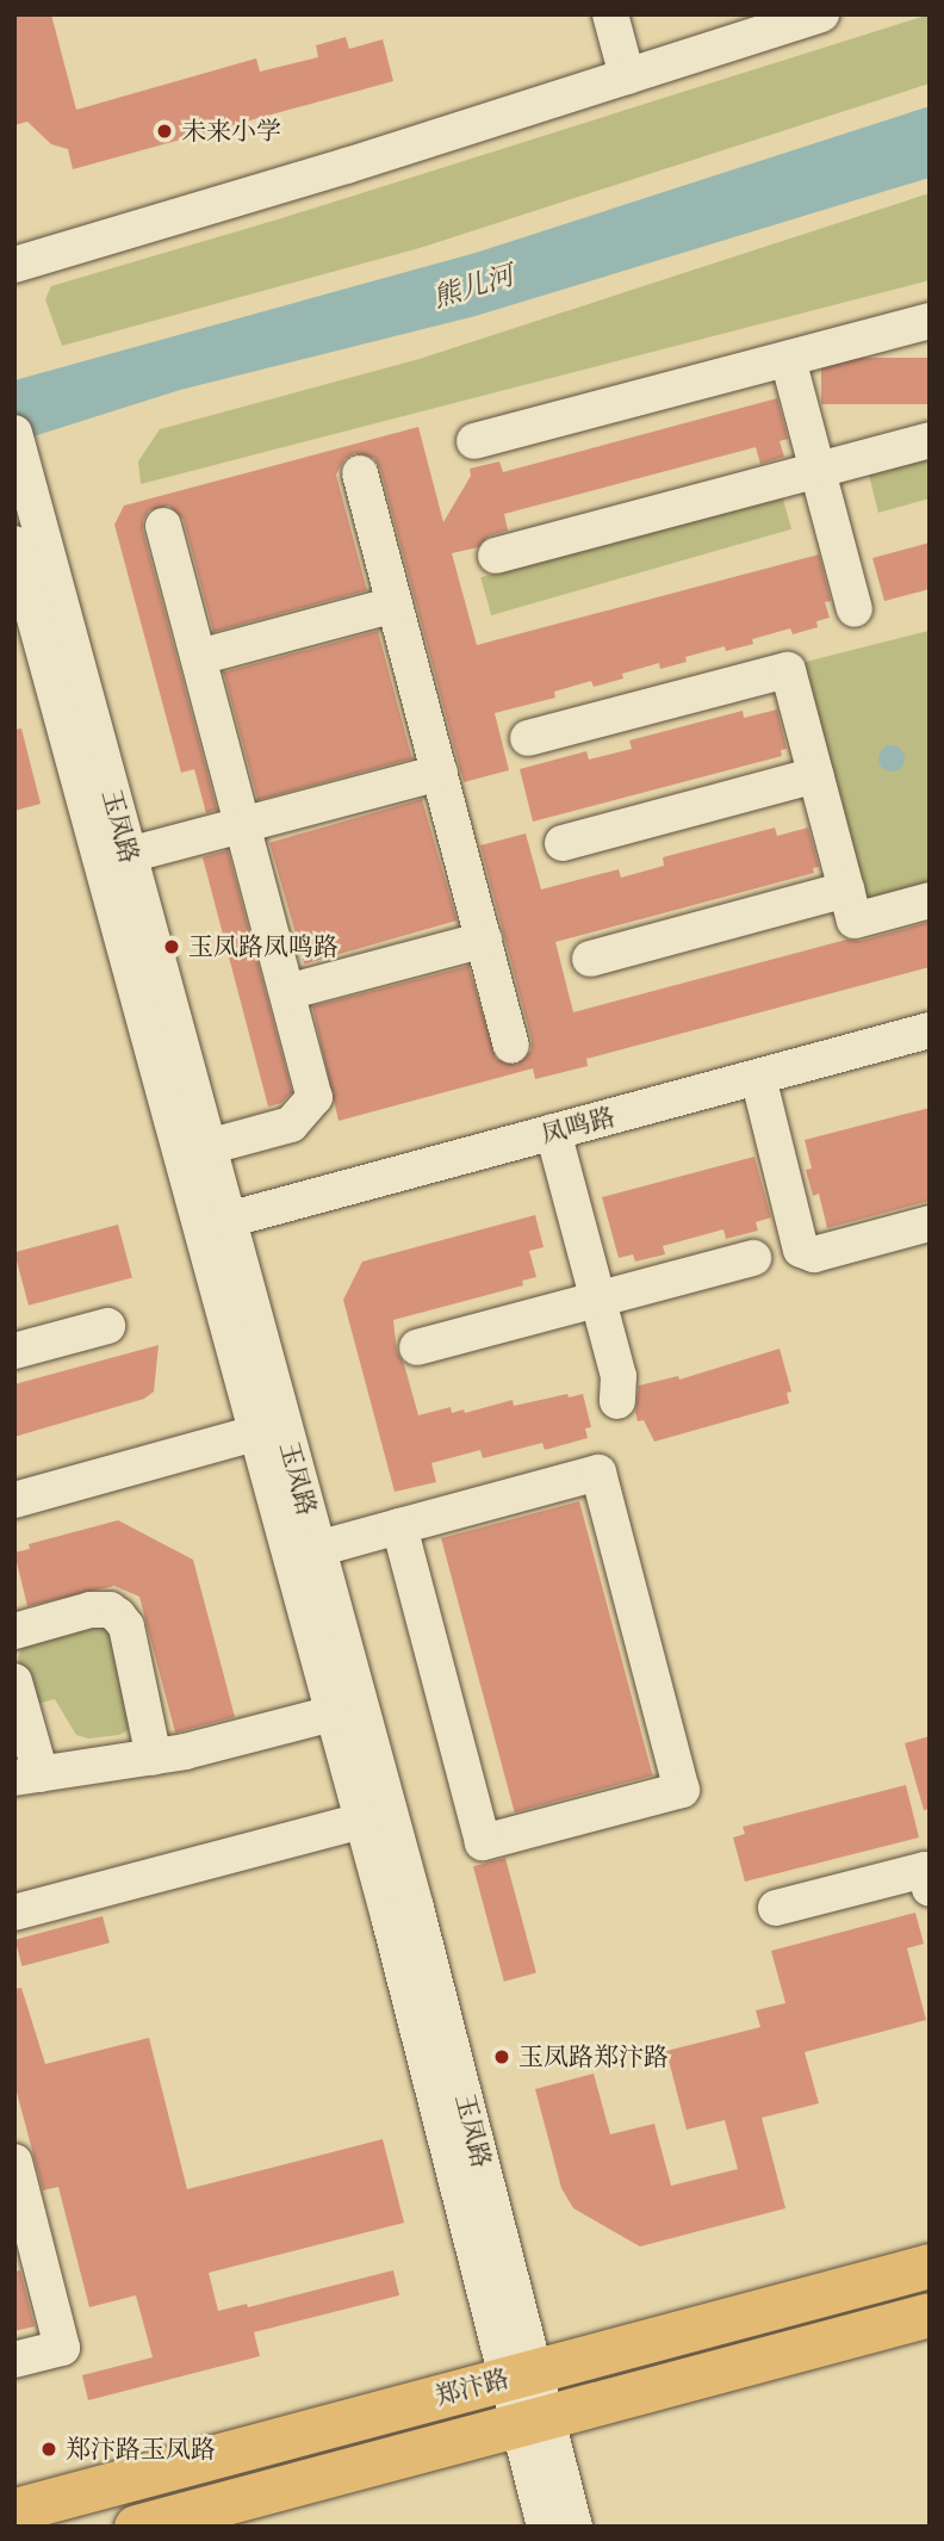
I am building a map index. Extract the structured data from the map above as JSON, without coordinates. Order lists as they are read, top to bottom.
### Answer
{
  "streets": {
    "main road": ["郑汴路"],
    "street": ["玉凤路", "凤鸣路"]
  },
  "crossings": [
    ["玉凤路", "凤鸣路"],
    ["玉凤路", "郑汴路"]
  ],
  "water": ["熊儿河"],
  "places": [
    "未来小学",
    "玉凤路凤鸣路",
    "玉凤路郑汴路",
    "郑汴路玉凤路"
  ]
}
